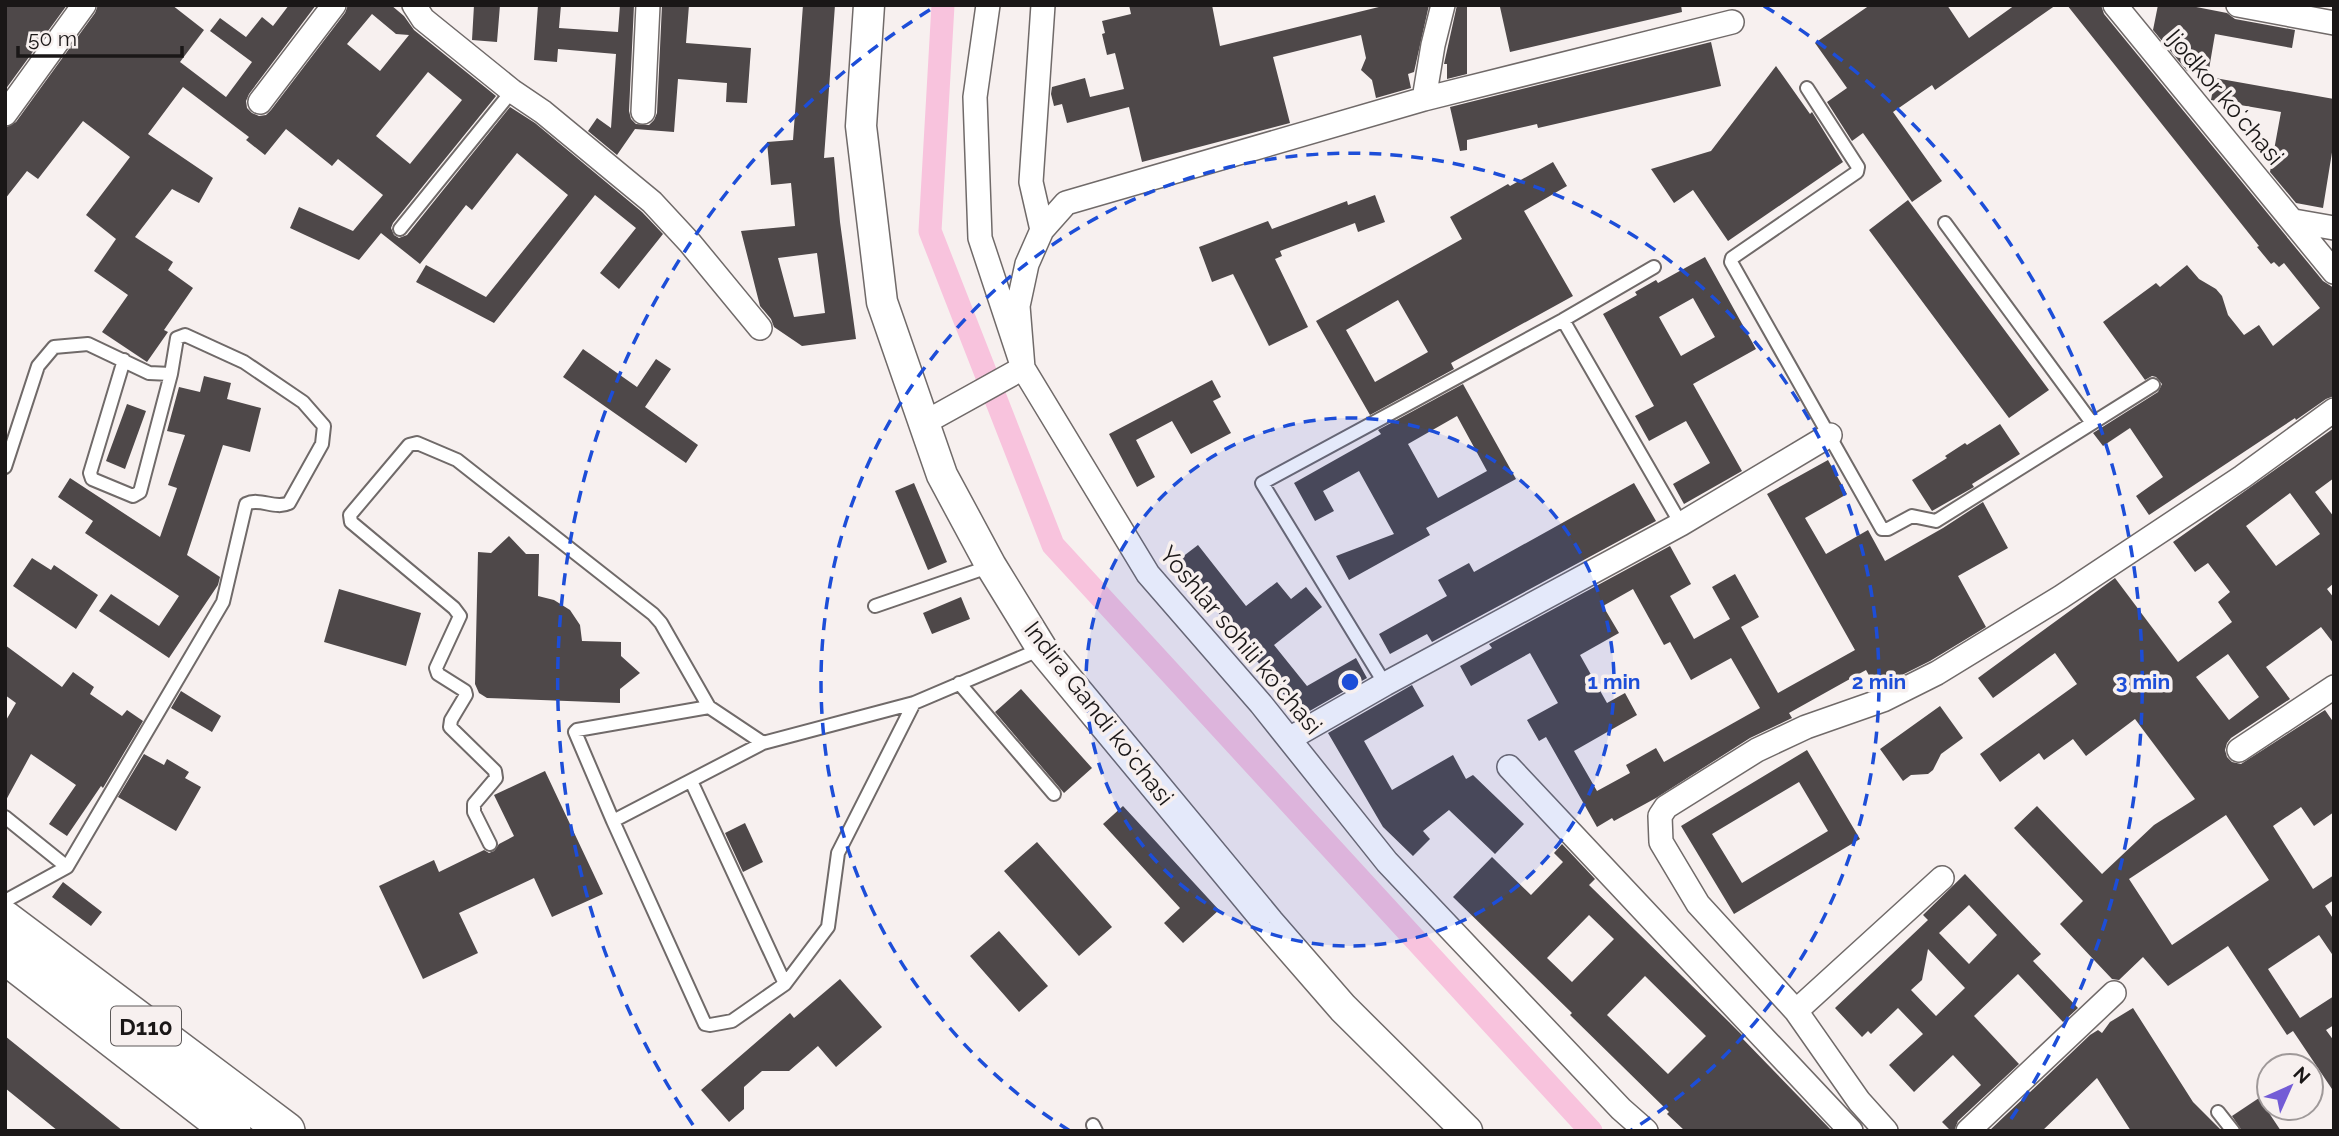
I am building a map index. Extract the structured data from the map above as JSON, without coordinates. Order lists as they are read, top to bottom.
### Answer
{
  "streets": {
    "main road": ["D110"],
    "street": ["Ijodkor koʻchasi", "Yoshlar sohili koʻchasi", "Indira Gandi koʻchasi"]
  },
  "scale_bar": "50 m",
  "north": "top right",
  "rings": ["1 min", "2 min", "3 min"]
}
